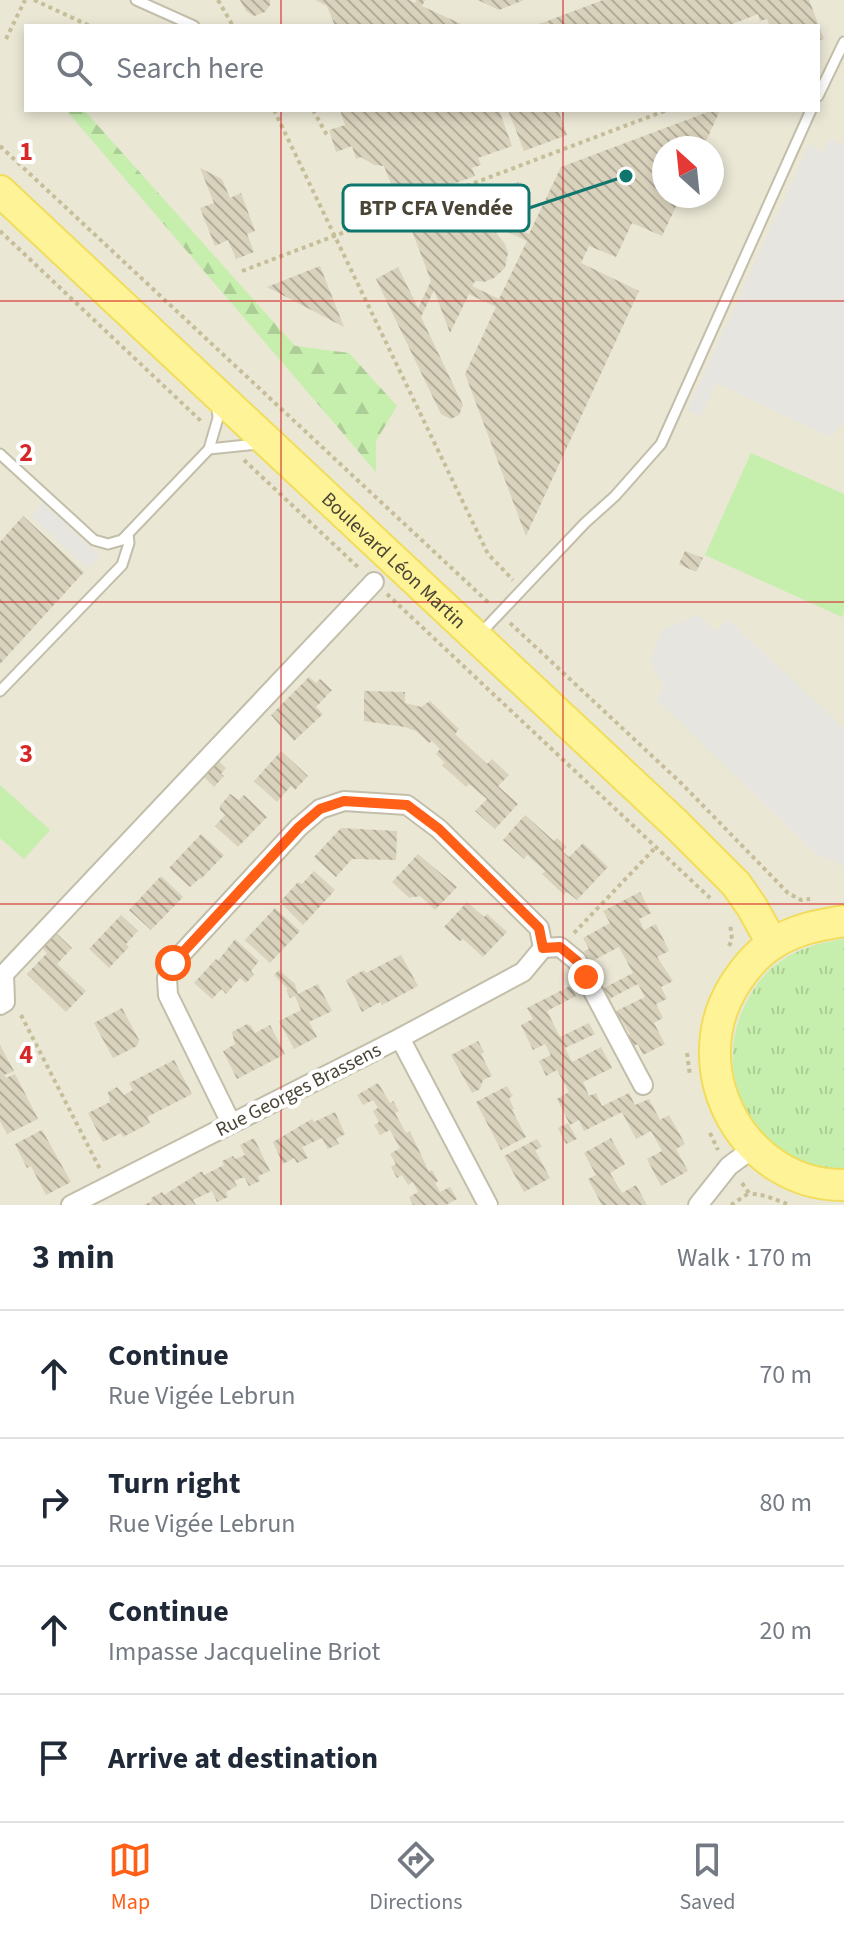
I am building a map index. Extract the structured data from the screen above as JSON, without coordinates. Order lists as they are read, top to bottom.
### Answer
{
  "streets": {
    "main road": ["Boulevard Léon Martin"],
    "street": ["Rue Georges Brassens"]
  },
  "places": ["BTP CFA Vendée"],
  "north": "top left",
  "page": {
    "search": "Search here",
    "heading": ["3 min", "Walk · 170 m"],
    "list": [
      ["Continue", "Rue Vigée Lebrun", "70 m"],
      ["Turn right", "Rue Vigée Lebrun", "80 m"],
      ["Continue", "Impasse Jacqueline Briot", "20 m"],
      "Arrive at destination"
    ],
    "nav": ["Map", "Directions", "Saved"]
  },
  "grid": {
    "rows": [
      "1",
      "2",
      "3",
      "4"
    ]
  }
}
